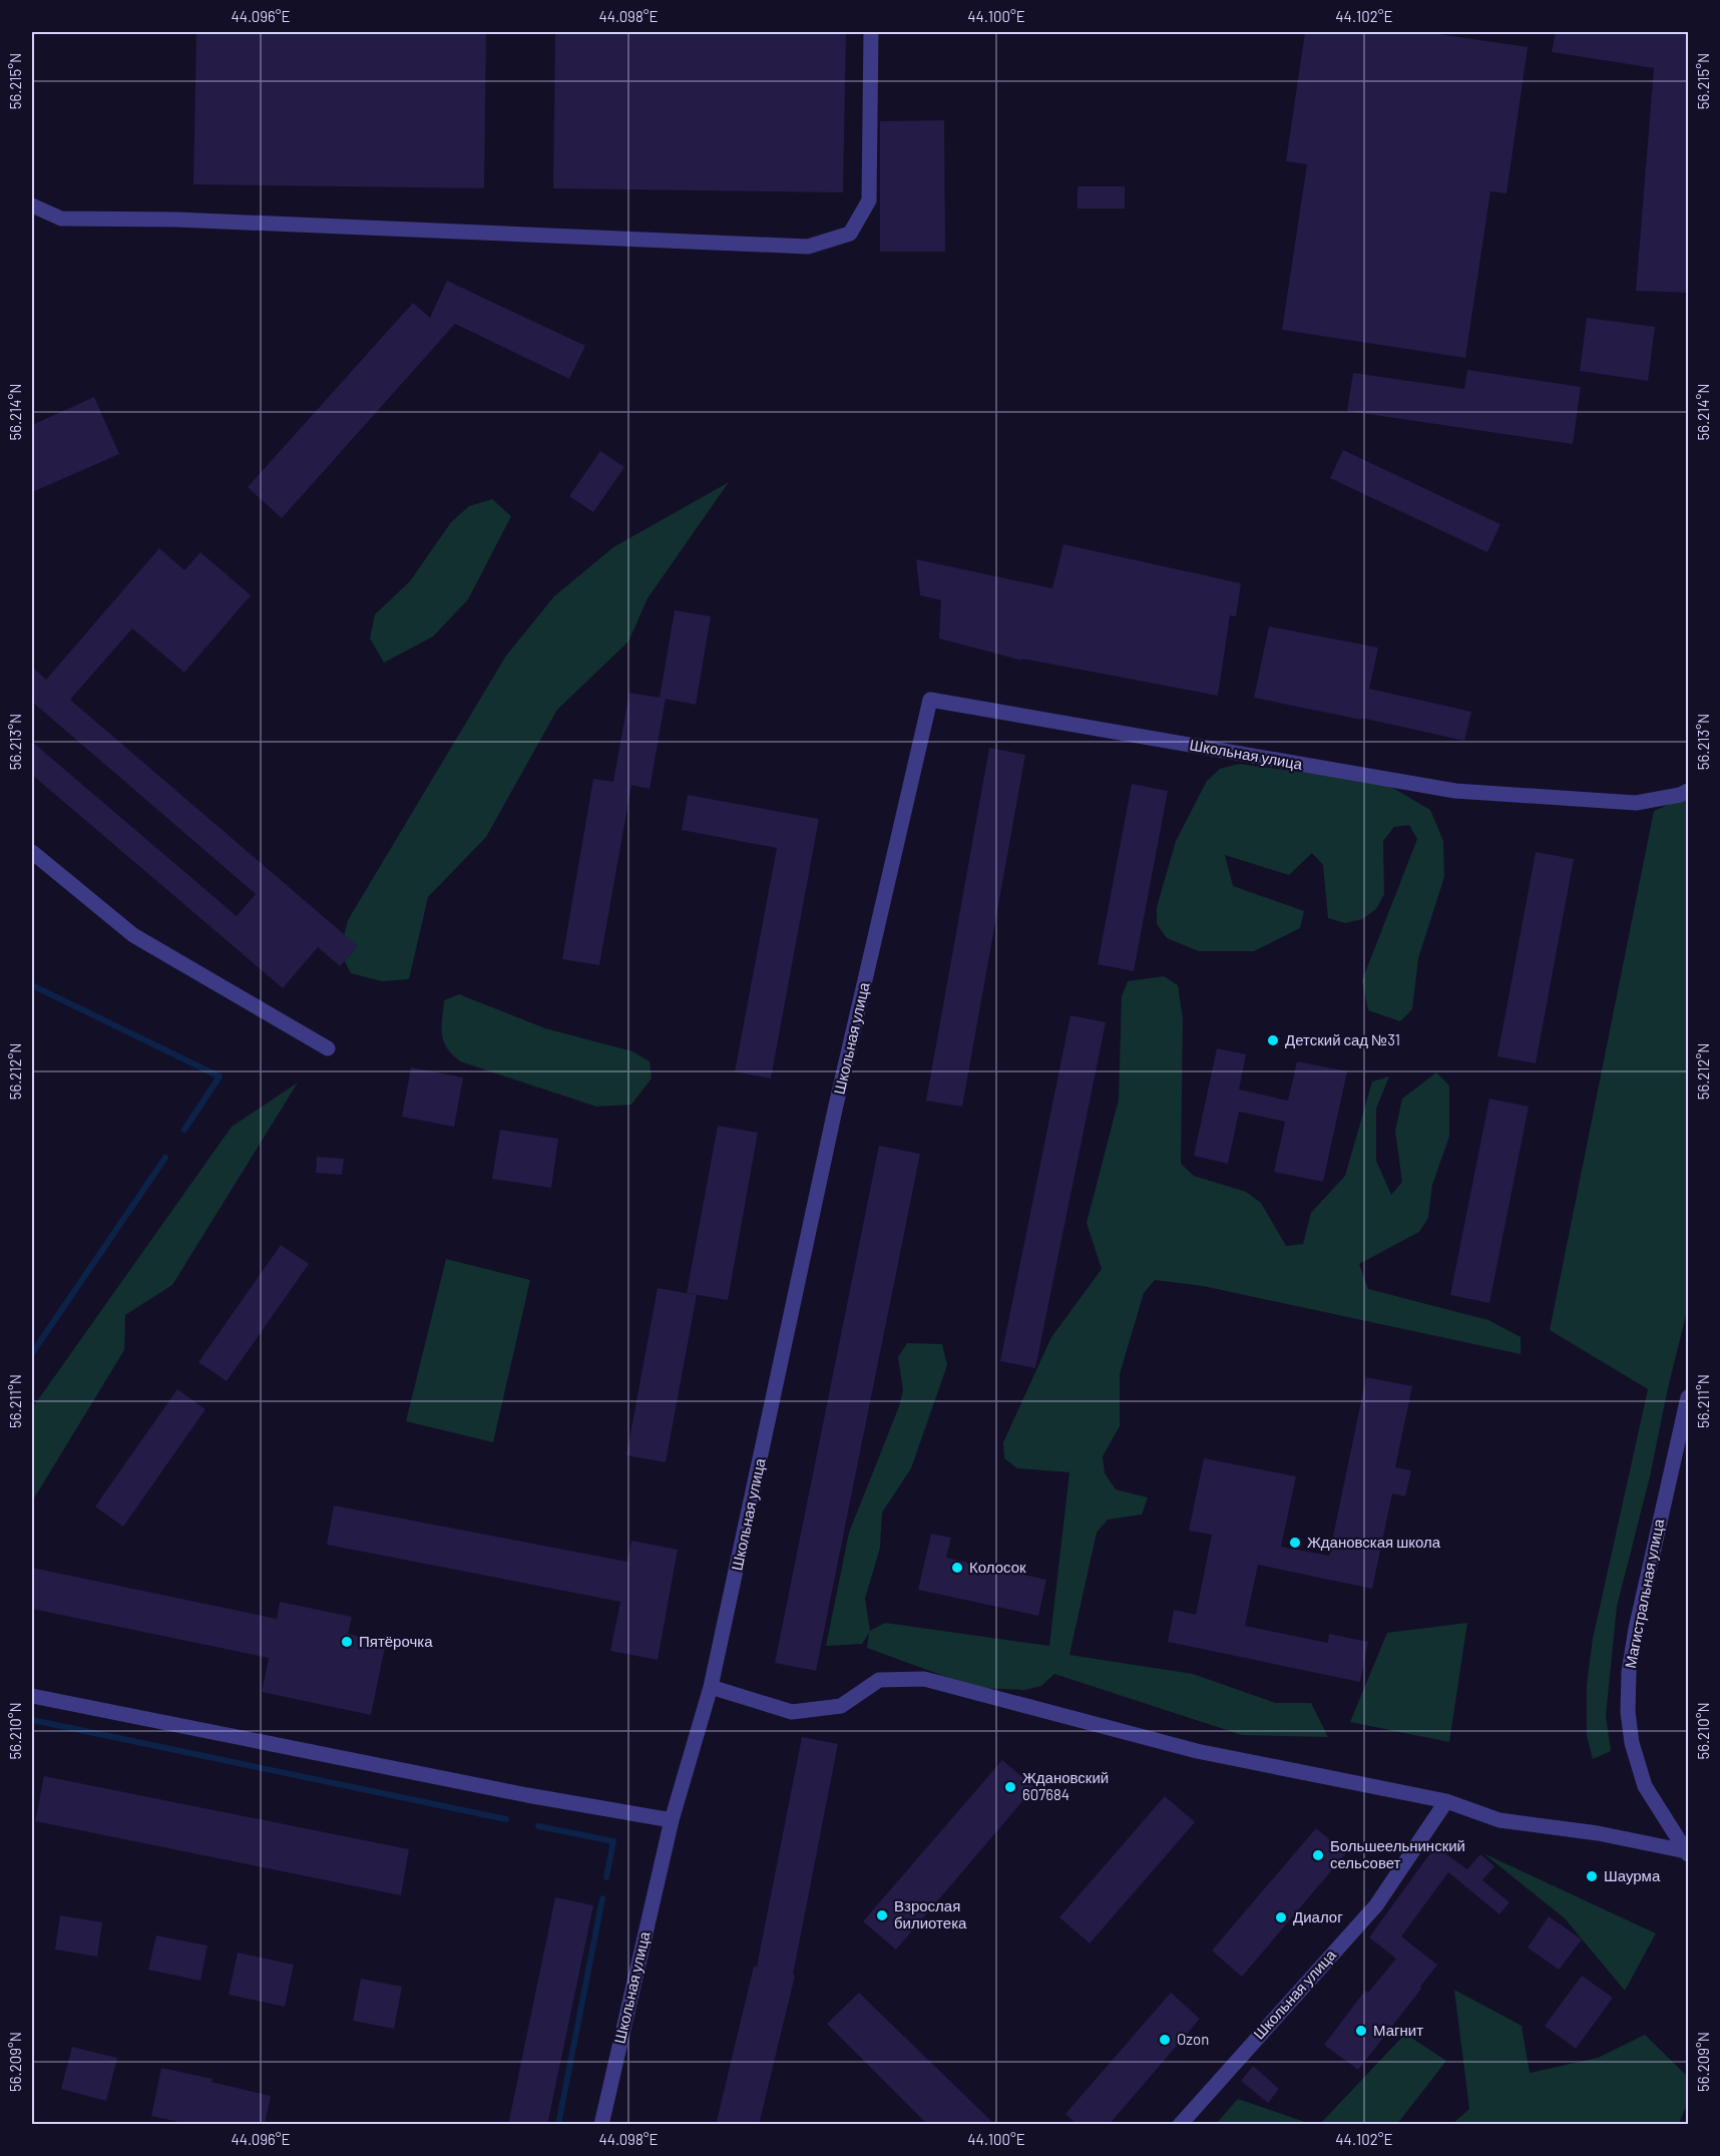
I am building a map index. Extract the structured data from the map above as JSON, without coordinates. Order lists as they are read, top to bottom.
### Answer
{
  "streets": {
    "street": ["Школьная улица", "Магистральная улица"]
  },
  "places": [
    "Детский сад №31",
    "Ждановская школа",
    "Колосок",
    "Пятёрочка",
    "Ждановский 607684",
    "Большеельнинский сельсовет",
    "Шаурма",
    "Взрослая билиотека",
    "Диалог",
    "Магнит",
    "Ozon"
  ],
  "coordinates": [
    "44.096°E",
    "44.098°E",
    "44.100°E",
    "44.102°E",
    "56.215°N",
    "56.214°N",
    "56.213°N",
    "56.212°N",
    "56.211°N",
    "56.210°N",
    "56.209°N"
  ]
}
